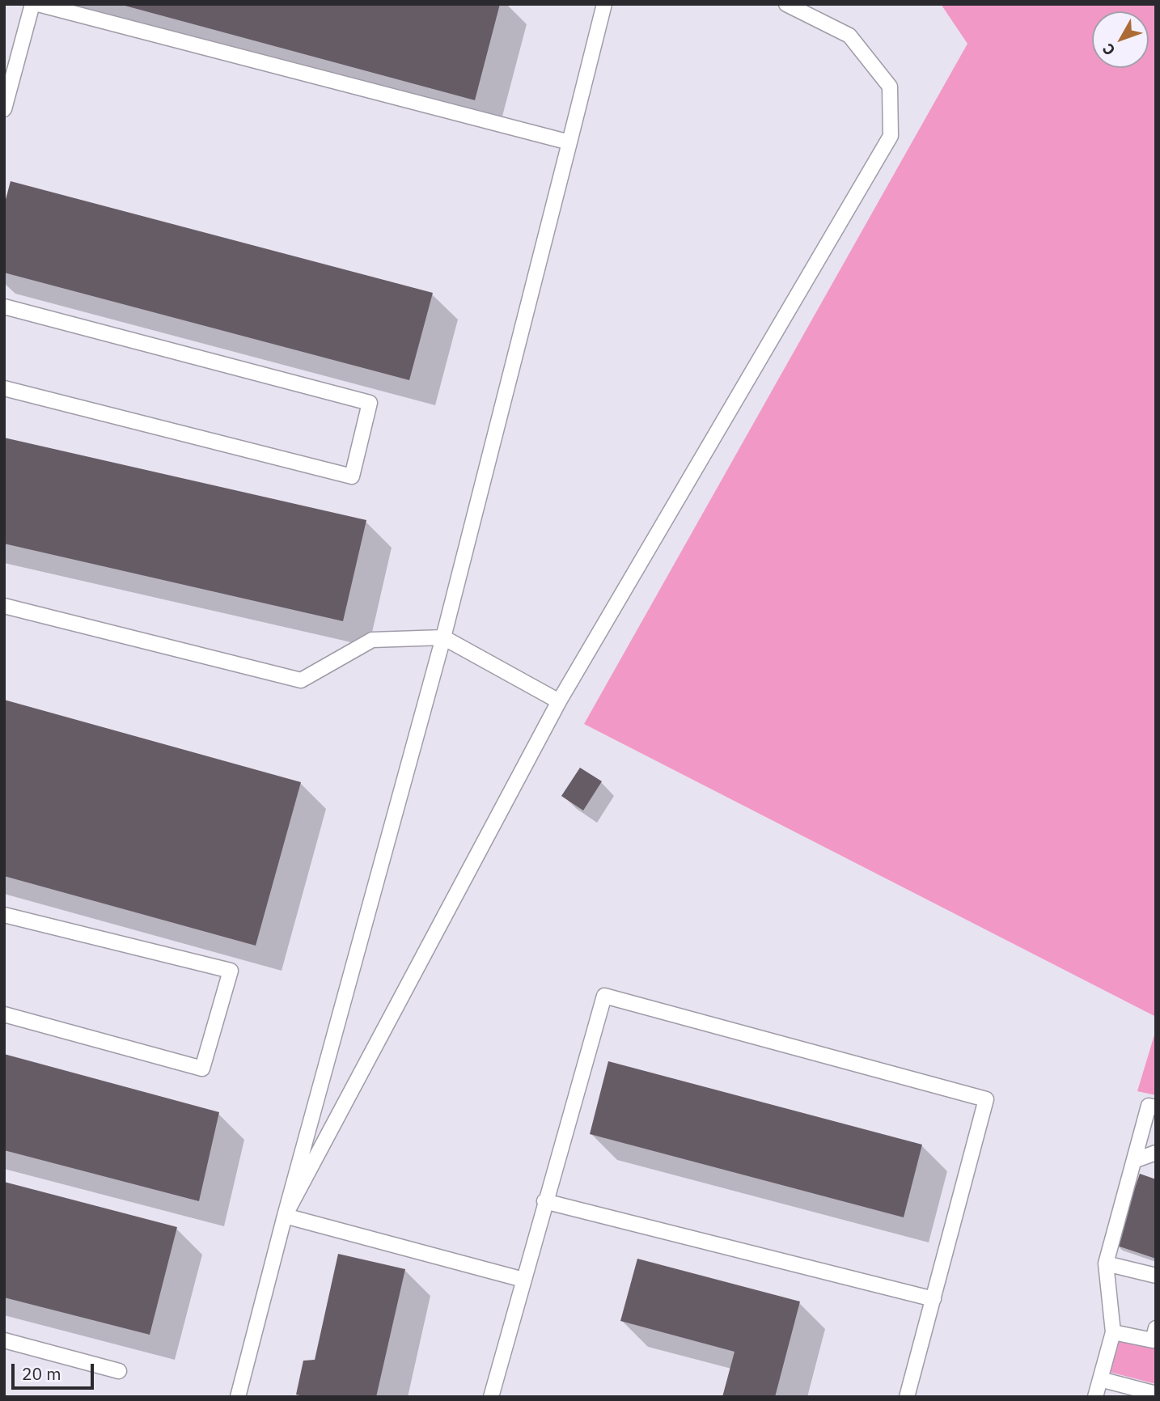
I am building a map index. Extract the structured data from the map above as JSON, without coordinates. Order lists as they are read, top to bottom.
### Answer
{
  "scale_bar": "20 m",
  "north": "bottom left"
}
